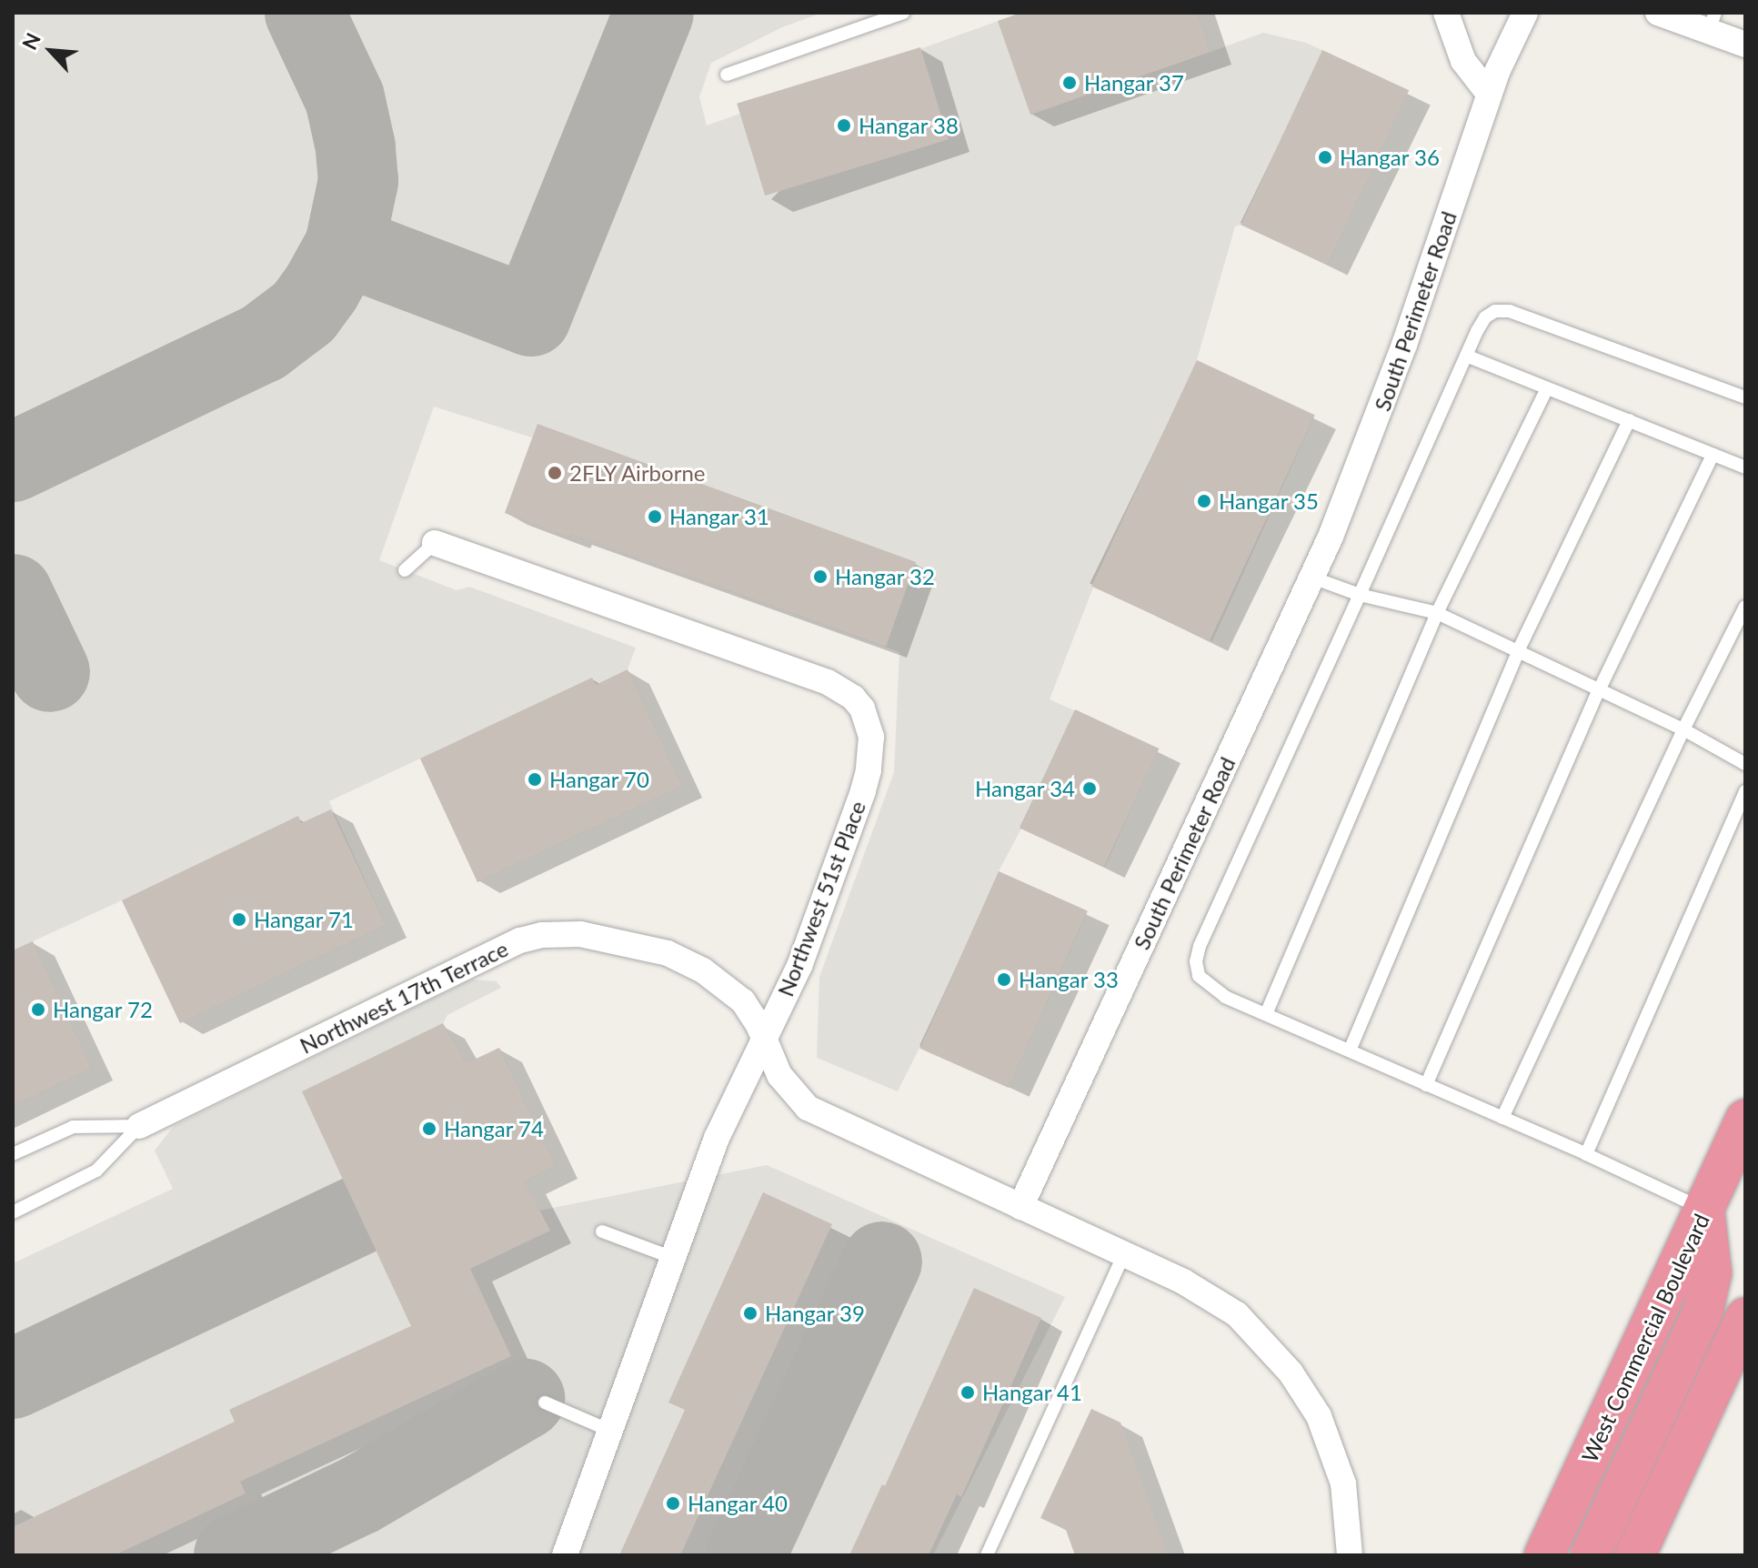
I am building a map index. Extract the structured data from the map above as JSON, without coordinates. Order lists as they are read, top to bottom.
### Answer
{
  "streets": {
    "highway": ["West Commercial Boulevard"],
    "street": ["South Perimeter Road", "Northwest 51st Place", "Northwest 17th Terrace"]
  },
  "crossings": [
    ["South Perimeter Road", "Northwest 17th Terrace"],
    ["Northwest 51st Place", "Northwest 17th Terrace"]
  ],
  "places": [
    "Hangar 37",
    "Hangar 38",
    "Hangar 36",
    "2FLY Airborne",
    "Hangar 35",
    "Hangar 31",
    "Hangar 32",
    "Hangar 70",
    "Hangar 34",
    "Hangar 71",
    "Hangar 33",
    "Hangar 72",
    "Hangar 74",
    "Hangar 39",
    "Hangar 41",
    "Hangar 40"
  ],
  "north": "top left"
}
